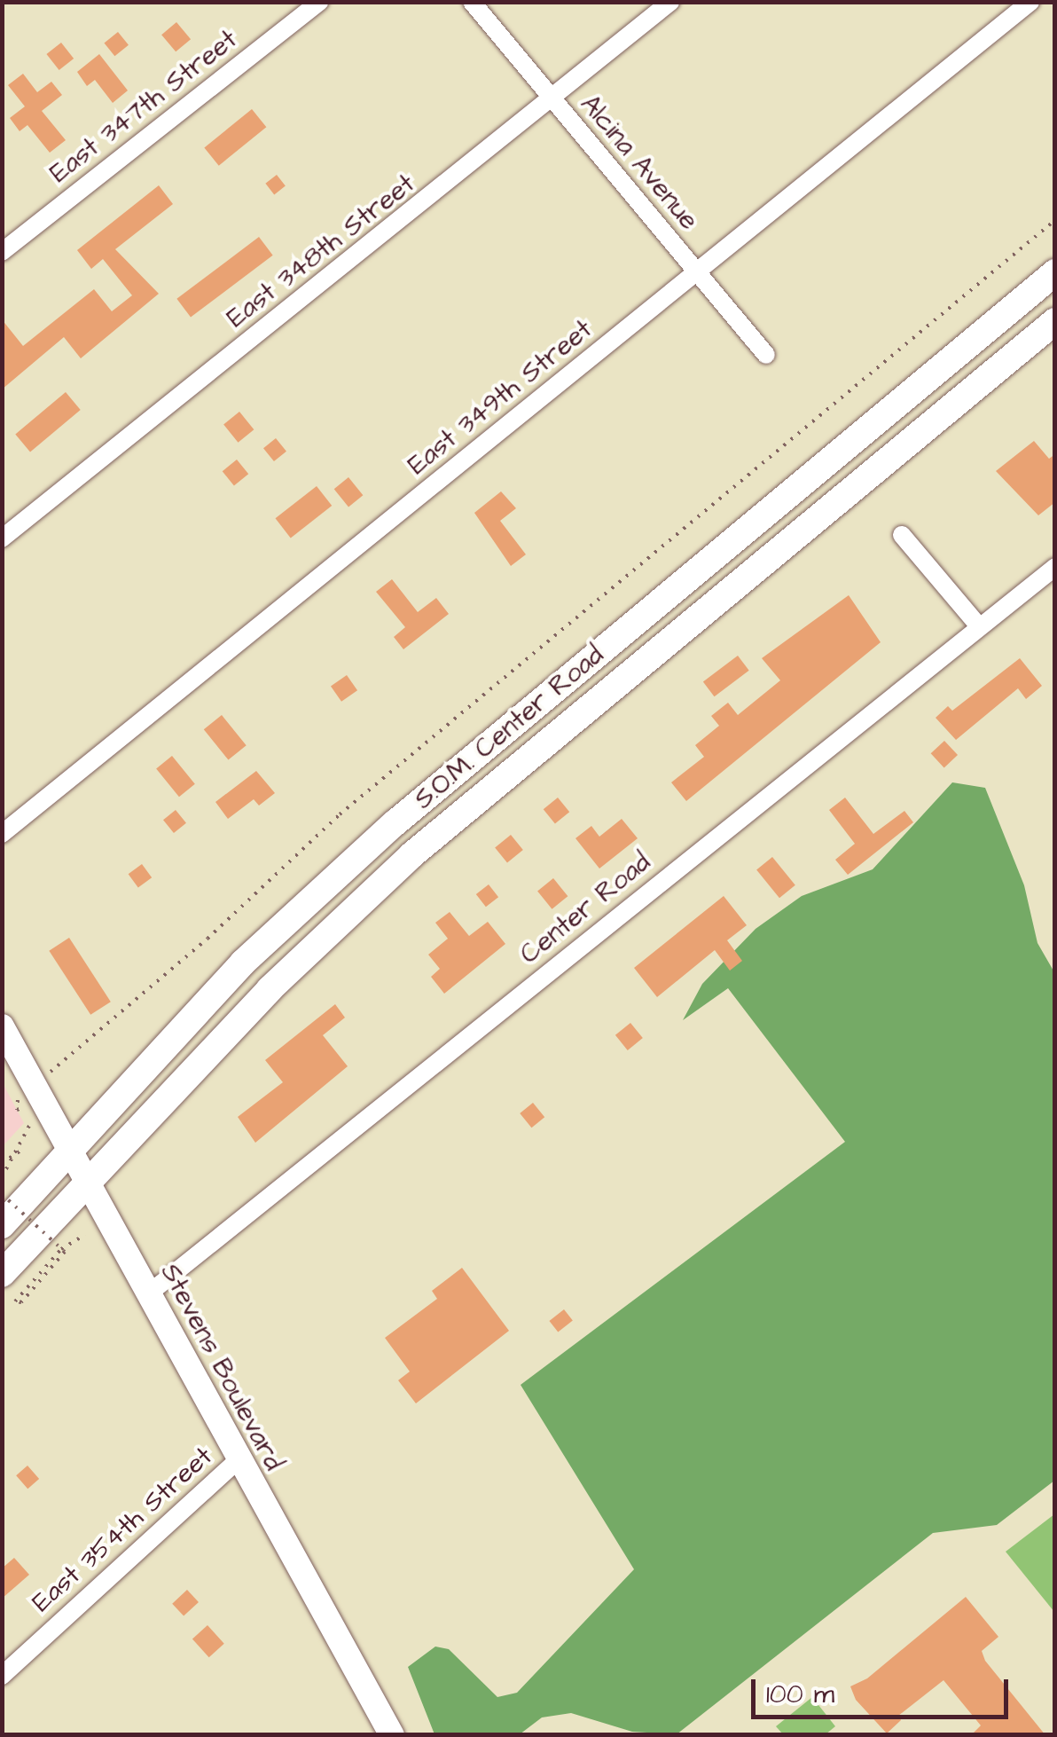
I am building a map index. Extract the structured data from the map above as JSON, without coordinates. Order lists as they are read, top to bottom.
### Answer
{
  "streets": {
    "main road": ["S.O.M. Center Road"],
    "street": [
      "East 347th Street",
      "Alcina Avenue",
      "East 348th Street",
      "East 349th Street",
      "Center Road",
      "Stevens Boulevard",
      "East 354th Street"
    ]
  },
  "crossings": [
    ["Alcina Avenue", "East 348th Street"],
    ["Alcina Avenue", "East 349th Street"],
    ["S.O.M. Center Road", "Stevens Boulevard"],
    ["Center Road", "Stevens Boulevard"],
    ["Stevens Boulevard", "East 354th Street"]
  ],
  "scale_bar": "100 m"
}
